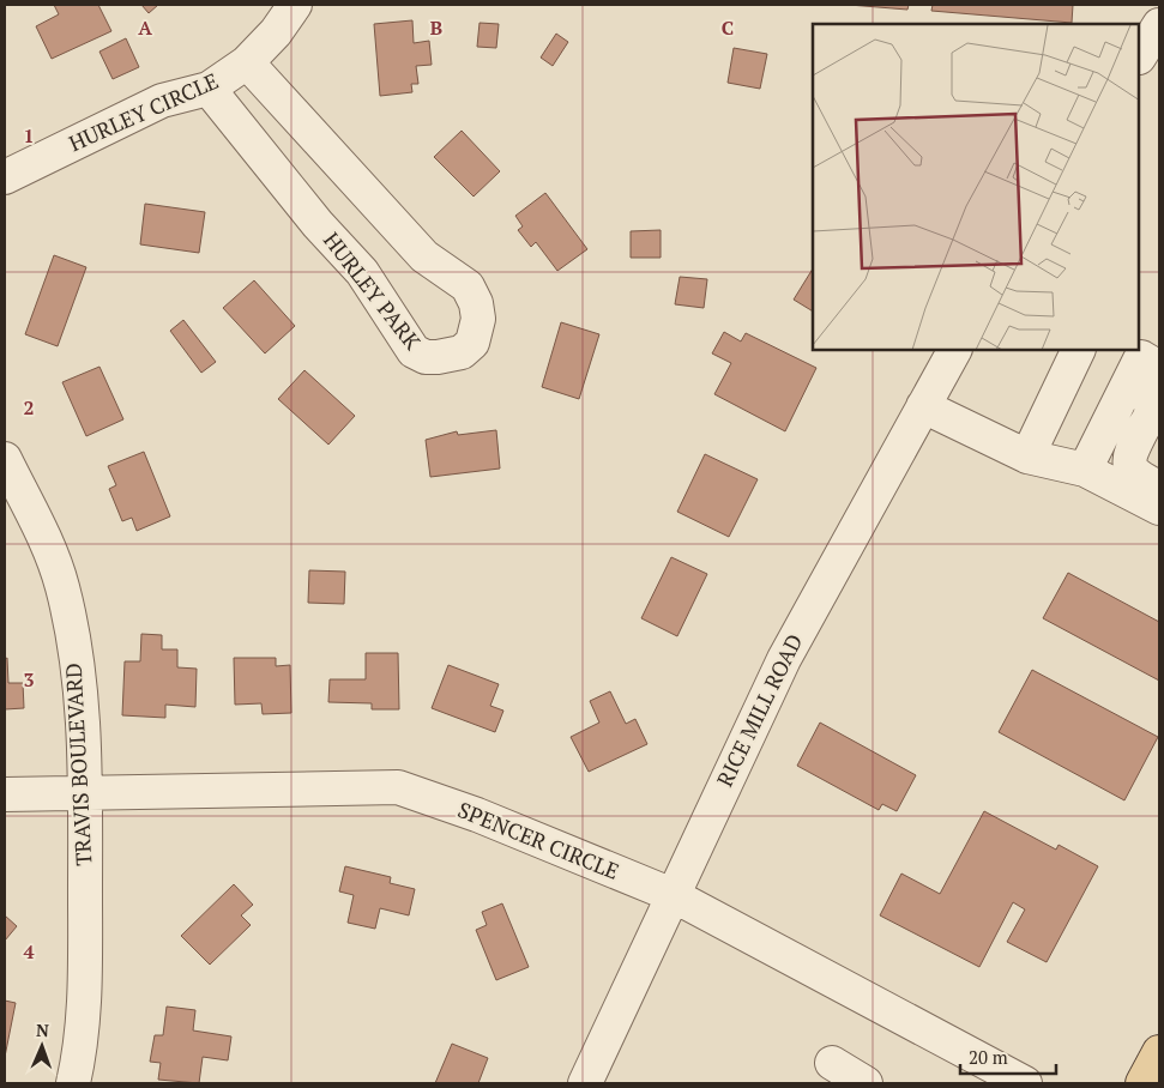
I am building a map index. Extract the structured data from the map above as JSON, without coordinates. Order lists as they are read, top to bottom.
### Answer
{
  "streets": {
    "street": [
      "HURLEY CIRCLE",
      "HURLEY PARK",
      "RICE MILL ROAD",
      "TRAVIS BOULEVARD",
      "SPENCER CIRCLE"
    ]
  },
  "crossings": [
    ["HURLEY CIRCLE", "HURLEY PARK"],
    ["RICE MILL ROAD", "SPENCER CIRCLE"],
    ["TRAVIS BOULEVARD", "SPENCER CIRCLE"]
  ],
  "scale_bar": "20 m",
  "north": "top",
  "grid": {
    "columns": ["A", "B", "C"],
    "rows": [
      "1",
      "2",
      "3",
      "4"
    ]
  }
}
